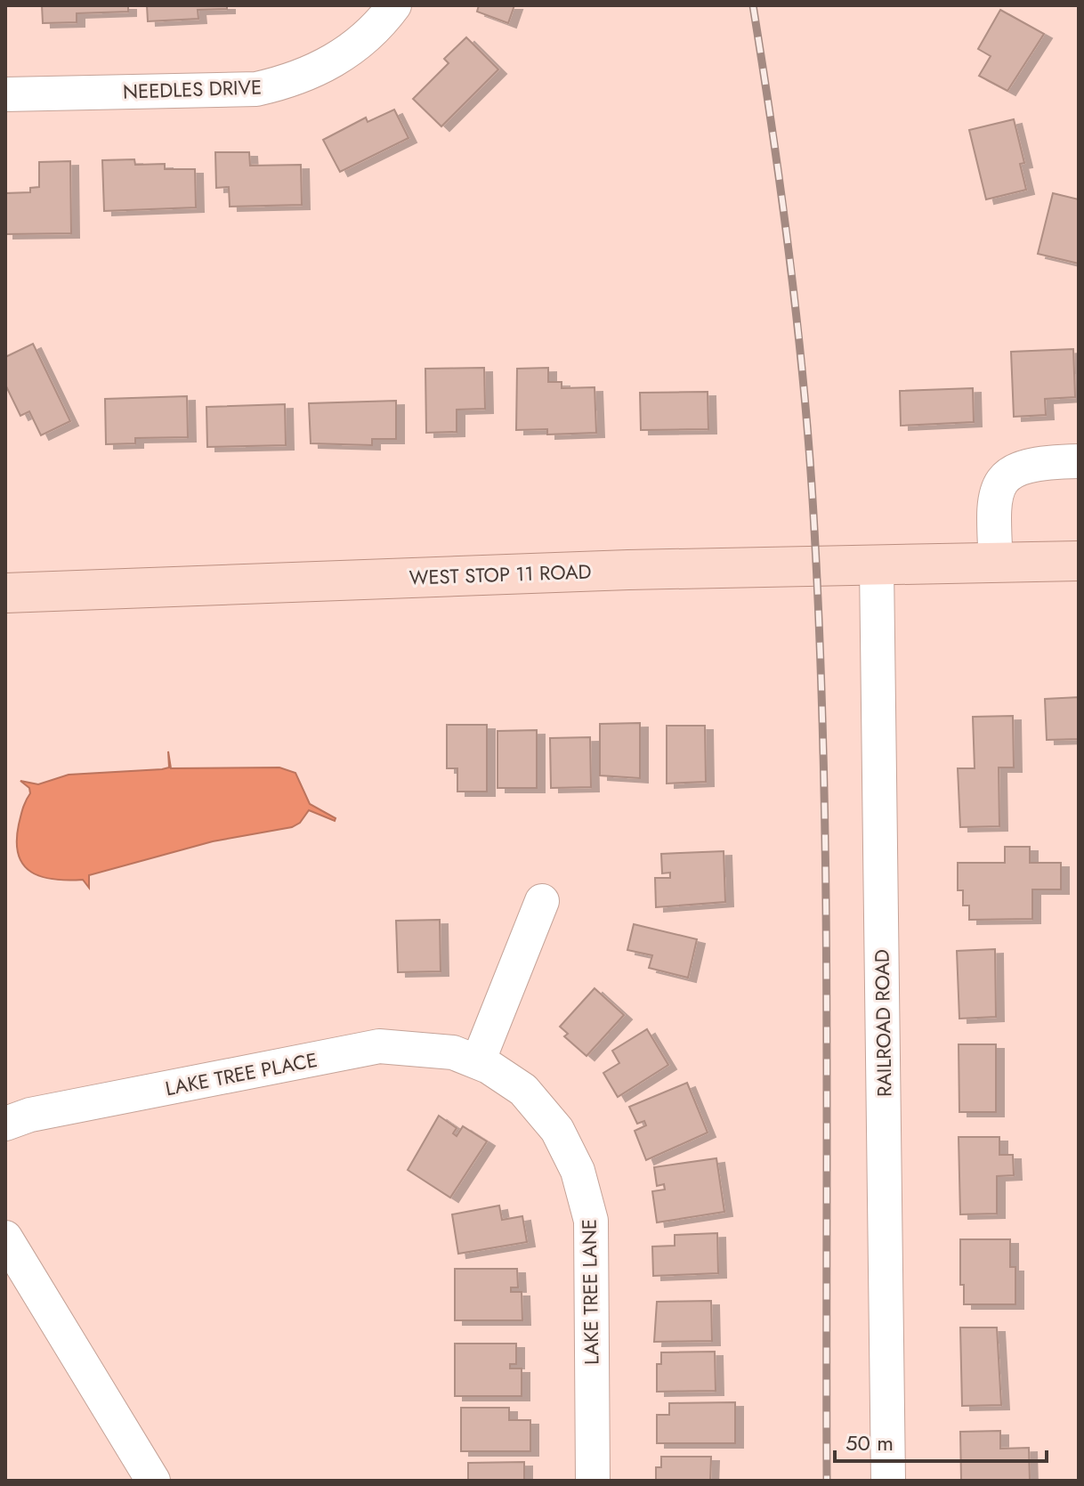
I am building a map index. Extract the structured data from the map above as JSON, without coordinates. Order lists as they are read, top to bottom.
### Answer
{
  "streets": {
    "main road": ["WEST STOP 11 ROAD"],
    "street": [
      "NEEDLES DRIVE",
      "RAILROAD ROAD",
      "LAKE TREE PLACE",
      "LAKE TREE LANE"
    ]
  },
  "crossings": [
    ["WEST STOP 11 ROAD", "RAILROAD ROAD"],
    ["LAKE TREE PLACE", "LAKE TREE LANE"]
  ],
  "scale_bar": "50 m"
}
